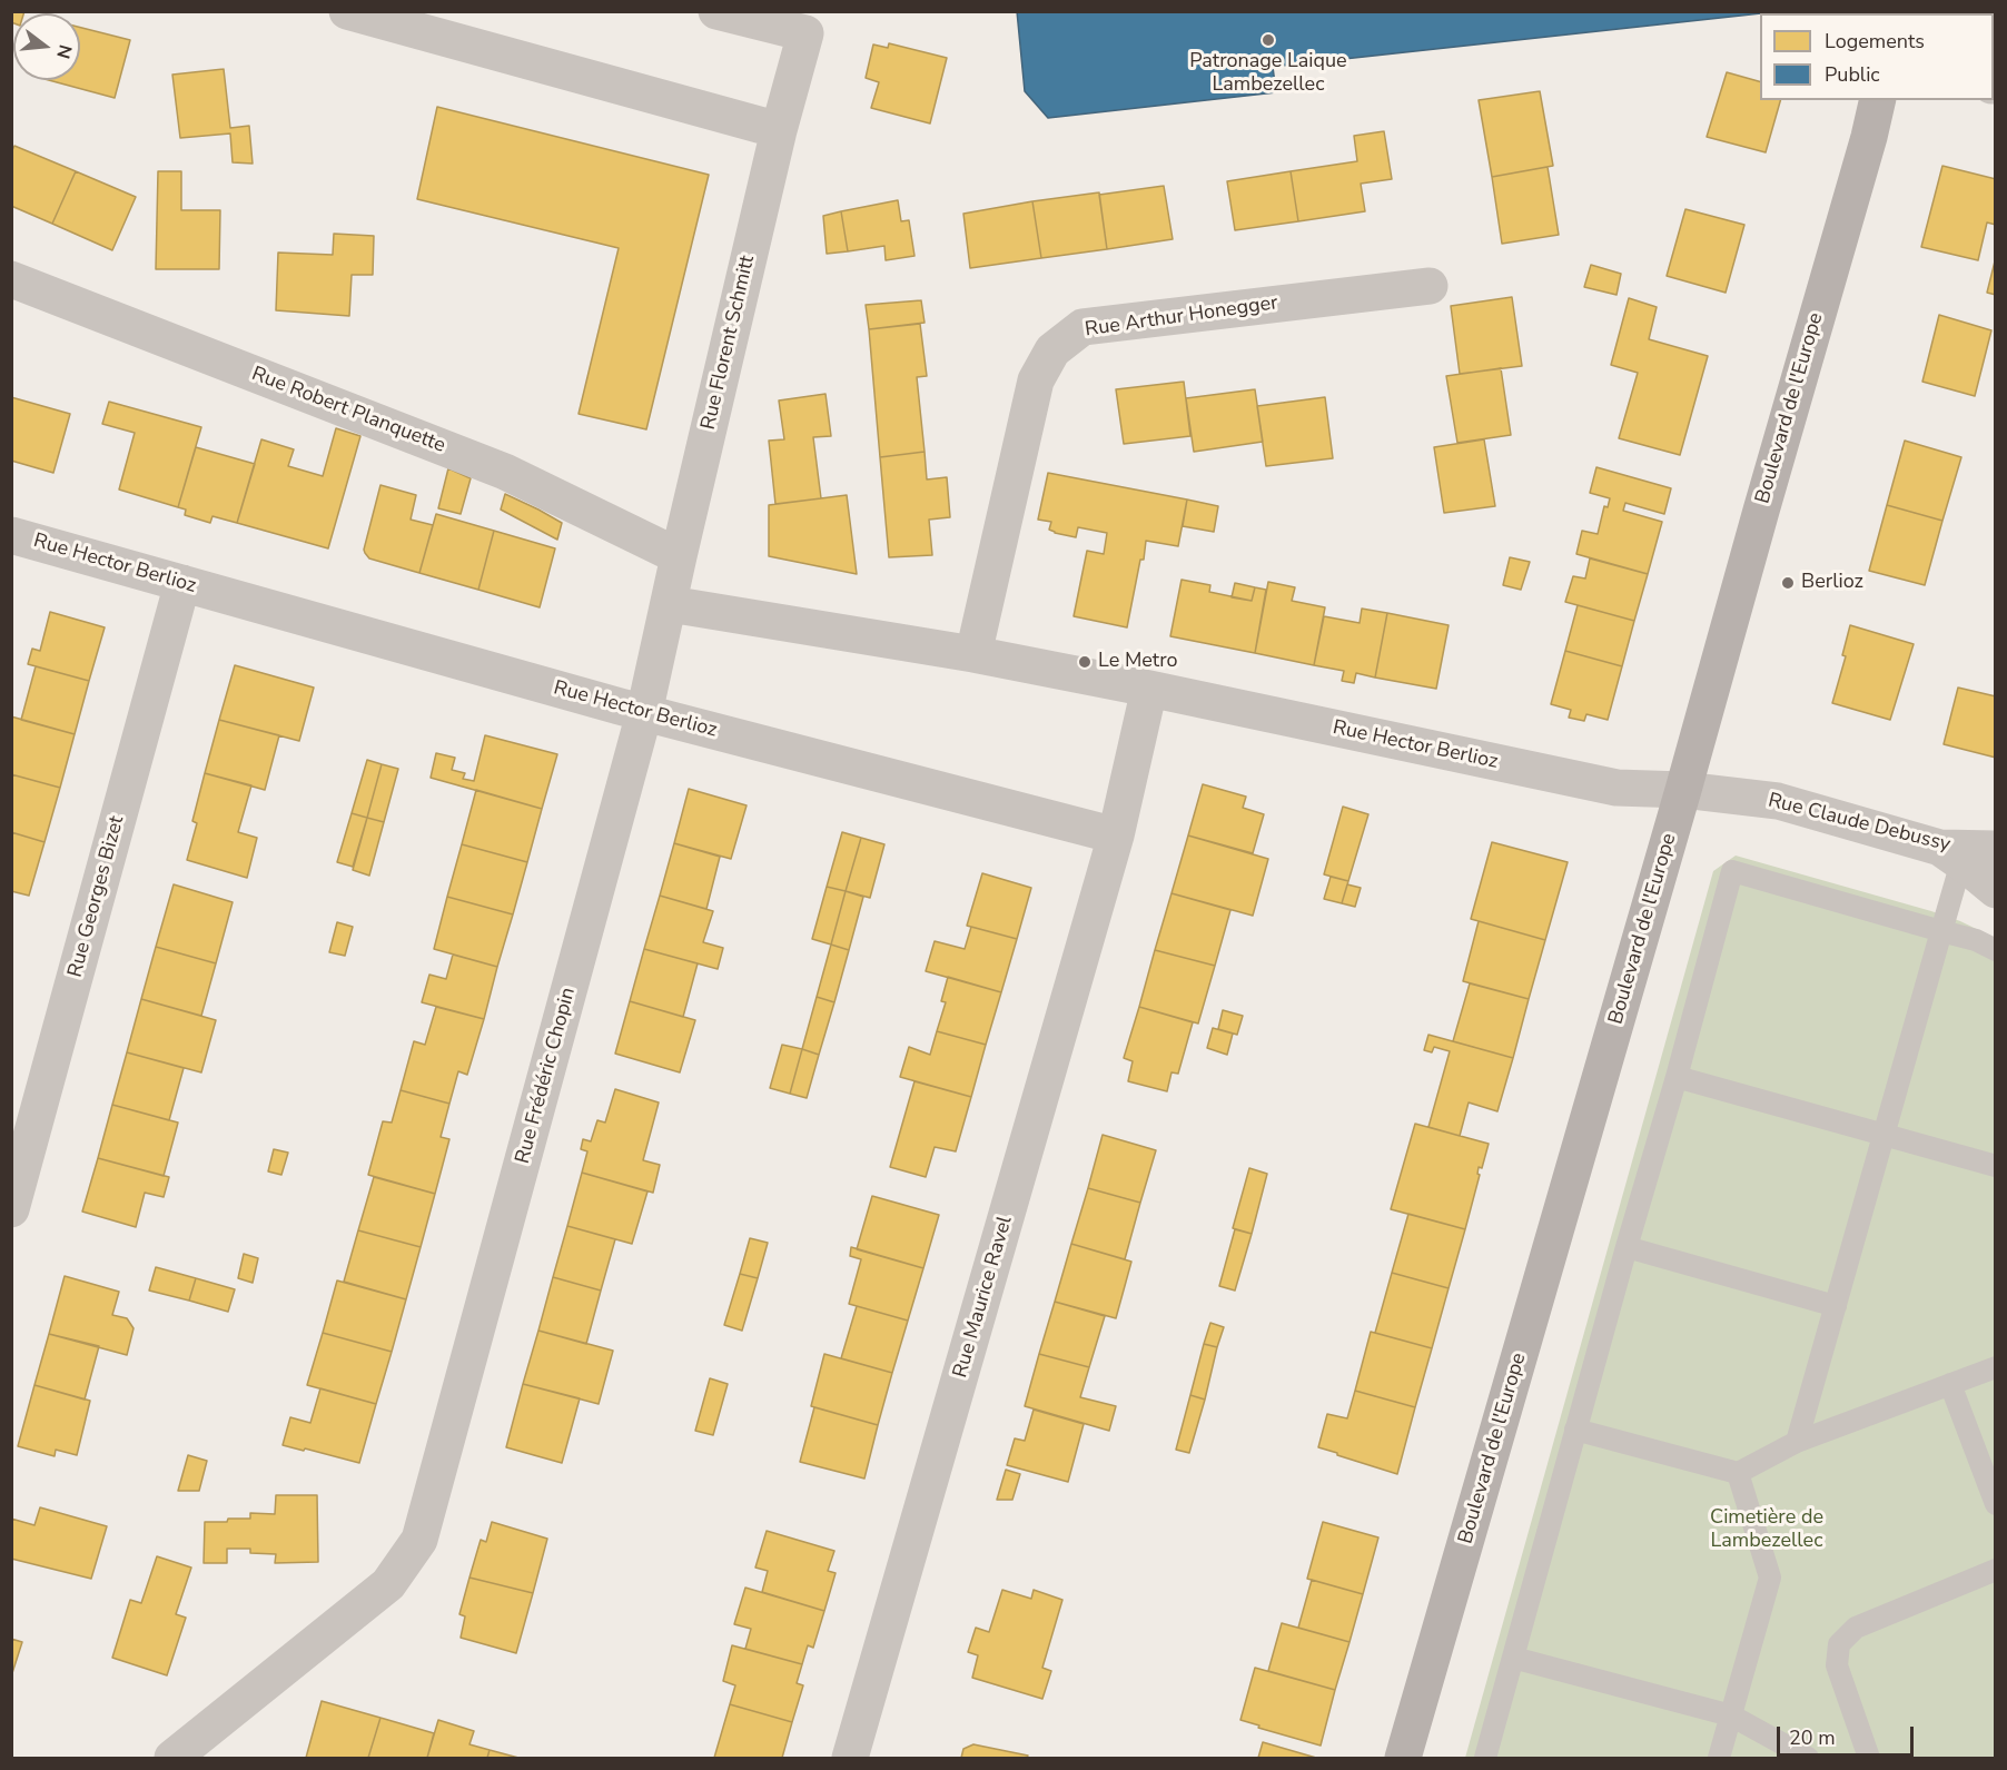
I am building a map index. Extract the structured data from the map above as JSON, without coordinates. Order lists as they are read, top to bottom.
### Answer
{
  "streets": {
    "main road": ["Boulevard de l'Europe"],
    "street": [
      "Rue Arthur Honegger",
      "Rue Florent Schmitt",
      "Rue Robert Planquette",
      "Rue Hector Berlioz",
      "Rue Claude Debussy",
      "Rue Georges Bizet",
      "Rue Frédéric Chopin",
      "Rue Maurice Ravel"
    ]
  },
  "crossings": [
    ["Rue Arthur Honegger", "Rue Hector Berlioz"],
    ["Rue Florent Schmitt", "Rue Robert Planquette"],
    ["Rue Florent Schmitt", "Rue Frédéric Chopin"],
    ["Boulevard de l'Europe", "Rue Hector Berlioz"],
    ["Boulevard de l'Europe", "Rue Claude Debussy"],
    ["Rue Robert Planquette", "Rue Frédéric Chopin"],
    ["Rue Hector Berlioz", "Rue Claude Debussy"],
    ["Rue Hector Berlioz", "Rue Georges Bizet"],
    ["Rue Hector Berlioz", "Rue Frédéric Chopin"],
    ["Rue Hector Berlioz", "Rue Maurice Ravel"]
  ],
  "parks": ["Cimetière de Lambezellec"],
  "places": ["Patronage Laique Lambezellec", "Berlioz", "Le Metro"],
  "legend": ["Logements", "Public"],
  "scale_bar": "20 m",
  "north": "right"
}
